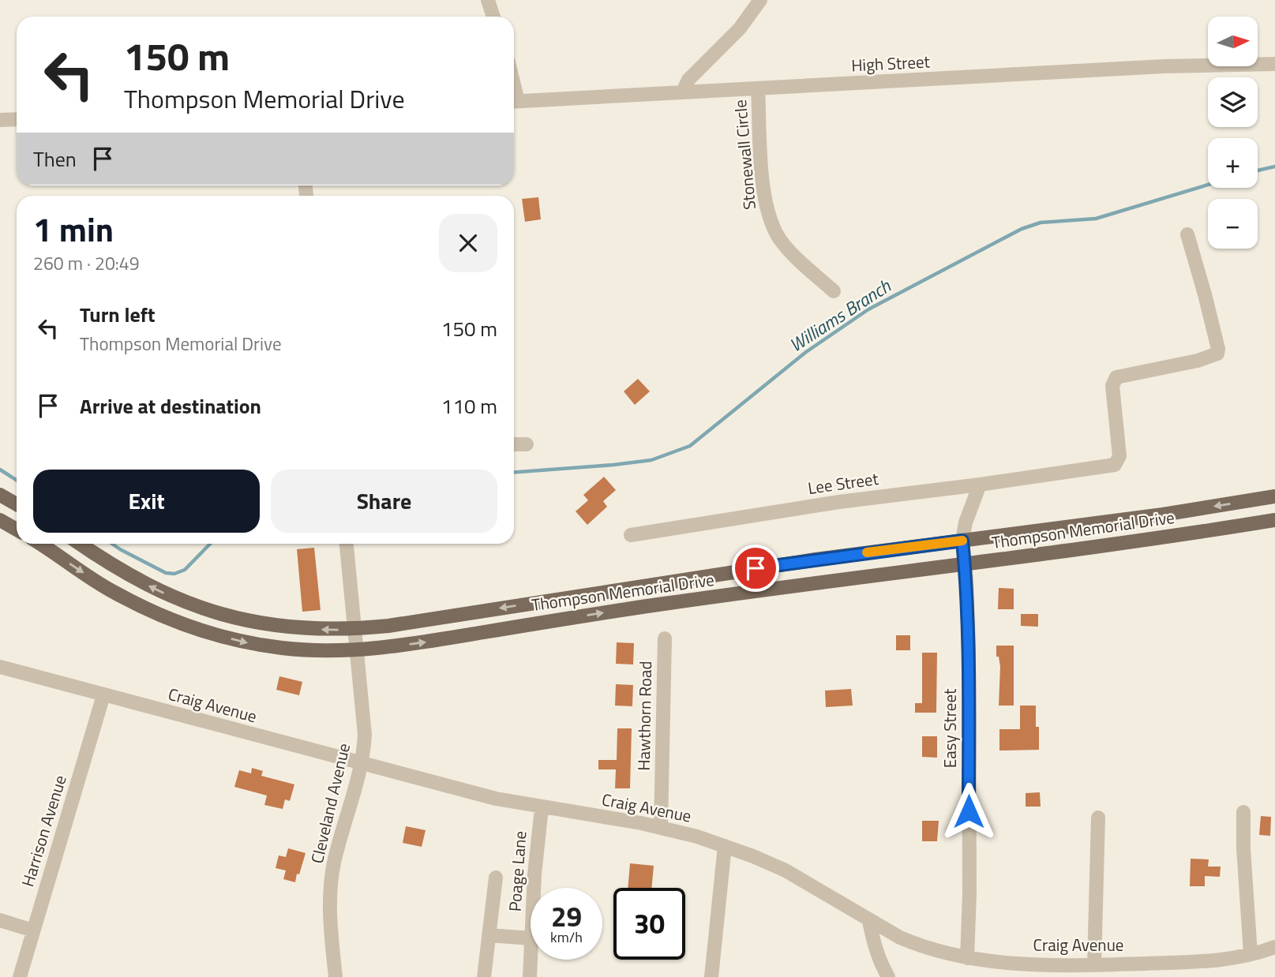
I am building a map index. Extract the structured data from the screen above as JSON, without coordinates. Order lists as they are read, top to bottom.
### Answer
{
  "streets": {
    "main road": ["Thompson Memorial Drive"],
    "street": [
      "High Street",
      "Stonewall Circle",
      "Lee Street",
      "Craig Avenue",
      "Hawthorn Road",
      "Easy Street",
      "Cleveland Avenue",
      "Harrison Avenue",
      "Poage Lane"
    ]
  },
  "crossings": [
    ["High Street", "Stonewall Circle"],
    ["Thompson Memorial Drive", "Easy Street"],
    ["Thompson Memorial Drive", "Cleveland Avenue"],
    ["Craig Avenue", "Hawthorn Road"],
    ["Craig Avenue", "Easy Street"],
    ["Craig Avenue", "Cleveland Avenue"],
    ["Craig Avenue", "Harrison Avenue"],
    ["Craig Avenue", "Poage Lane"]
  ],
  "water": ["Williams Branch"],
  "north": "right",
  "page": {
    "map_buttons": ["+", "−"],
    "turn": ["150 m", "Thompson Memorial Drive"],
    "then": "Then",
    "heading": ["1 min", "260 m · 20:49"],
    "list": [
      {
        "name": "Turn left",
        "note": "Thompson Memorial Drive",
        "value": "150 m"
      },
      {
        "name": "Arrive at destination",
        "value": "110 m"
      }
    ],
    "buttons": ["Exit", "Share"],
    "speed": "29 km/h",
    "limit": "30"
  }
}
